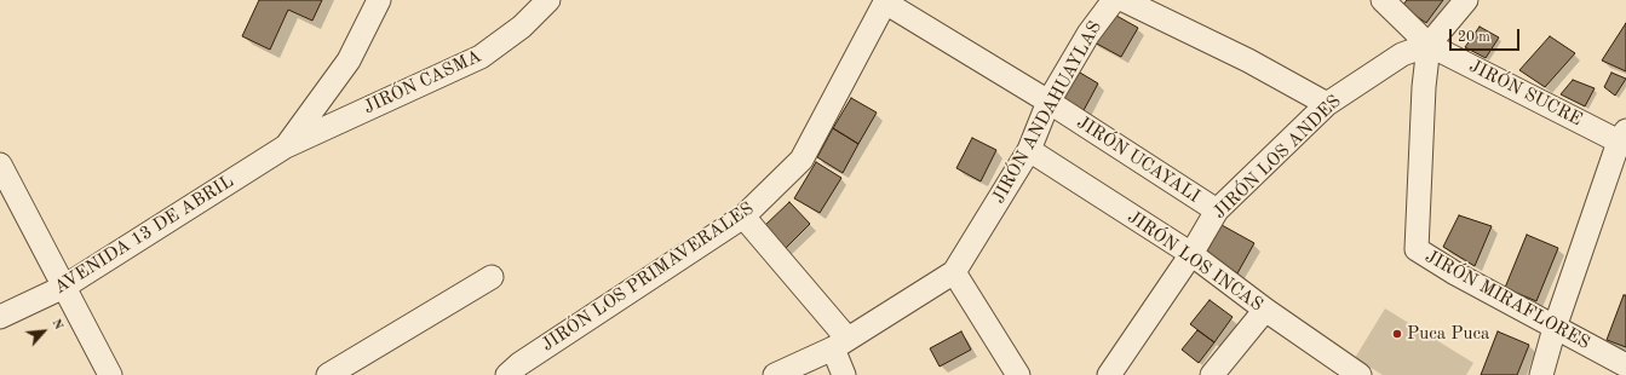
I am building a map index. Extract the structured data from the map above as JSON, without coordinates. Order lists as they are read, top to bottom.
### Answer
{
  "streets": {
    "street": [
      "JIRÓN CASMA",
      "JIRÓN SUCRE",
      "JIRÓN ANDAHUAYLAS",
      "JIRÓN LOS ANDES",
      "JIRÓN UCAYALI",
      "AVENIDA 13 DE ABRIL",
      "JIRÓN LOS INCAS",
      "JIRÓN LOS PRIMAVERALES",
      "JIRÓN MIRAFLORES"
    ]
  },
  "crossings": [
    ["JIRÓN CASMA", "AVENIDA 13 DE ABRIL"],
    ["JIRÓN SUCRE", "JIRÓN LOS ANDES"],
    ["JIRÓN SUCRE", "JIRÓN MIRAFLORES"],
    ["JIRÓN ANDAHUAYLAS", "JIRÓN UCAYALI"],
    ["JIRÓN ANDAHUAYLAS", "JIRÓN LOS INCAS"],
    ["JIRÓN LOS ANDES", "JIRÓN UCAYALI"],
    ["JIRÓN LOS ANDES", "JIRÓN LOS INCAS"],
    ["JIRÓN LOS ANDES", "JIRÓN MIRAFLORES"],
    ["JIRÓN UCAYALI", "JIRÓN LOS PRIMAVERALES"]
  ],
  "places": ["Puca Puca"],
  "scale_bar": "20 m",
  "north": "top right"
}
